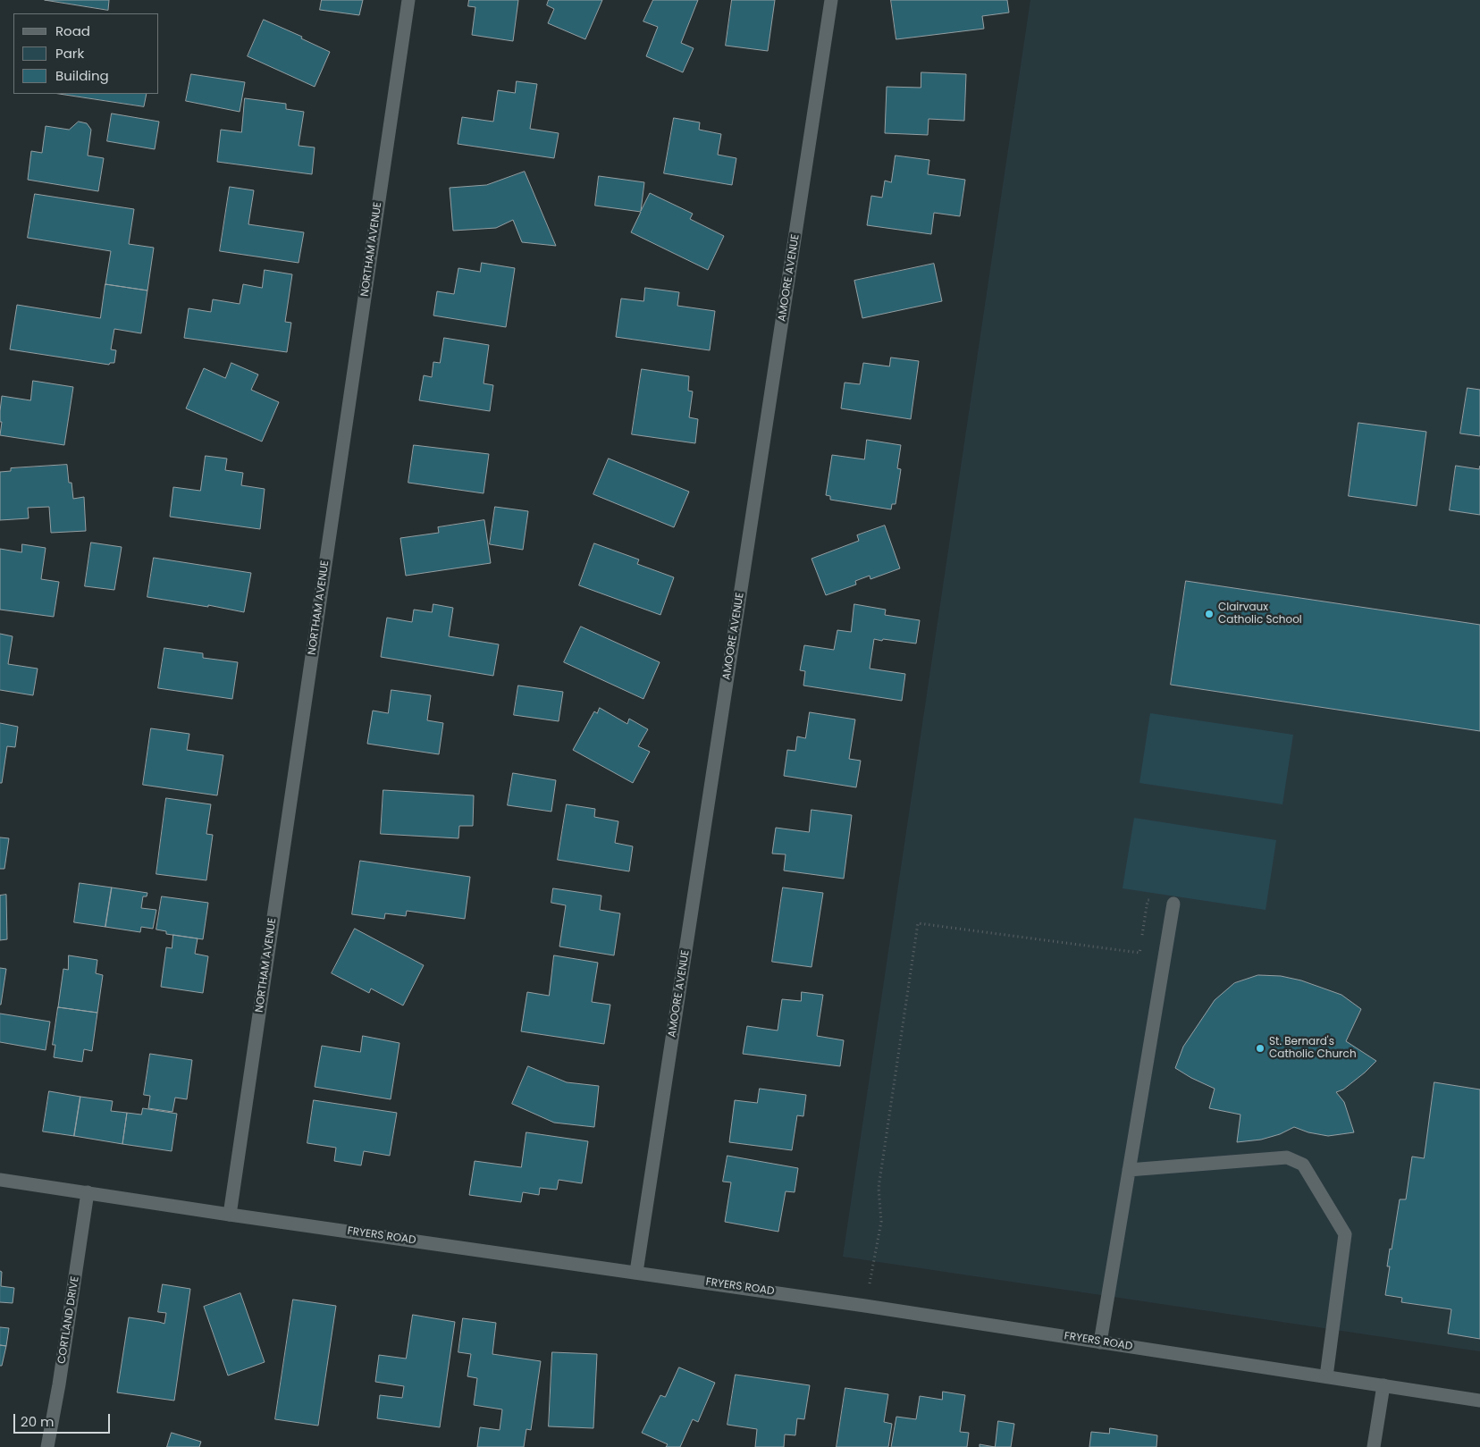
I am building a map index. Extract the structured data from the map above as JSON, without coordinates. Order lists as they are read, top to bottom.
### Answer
{
  "streets": {
    "street": [
      "NORTHAM AVENUE",
      "AMOORE AVENUE",
      "FRYERS ROAD",
      "CORTLAND DRIVE"
    ]
  },
  "crossings": [
    ["NORTHAM AVENUE", "FRYERS ROAD"],
    ["AMOORE AVENUE", "FRYERS ROAD"],
    ["FRYERS ROAD", "CORTLAND DRIVE"]
  ],
  "places": ["Clairvaux Catholic School", "St. Bernard's Catholic Church"],
  "legend": ["Road", "Park", "Building"],
  "scale_bar": "20 m"
}
